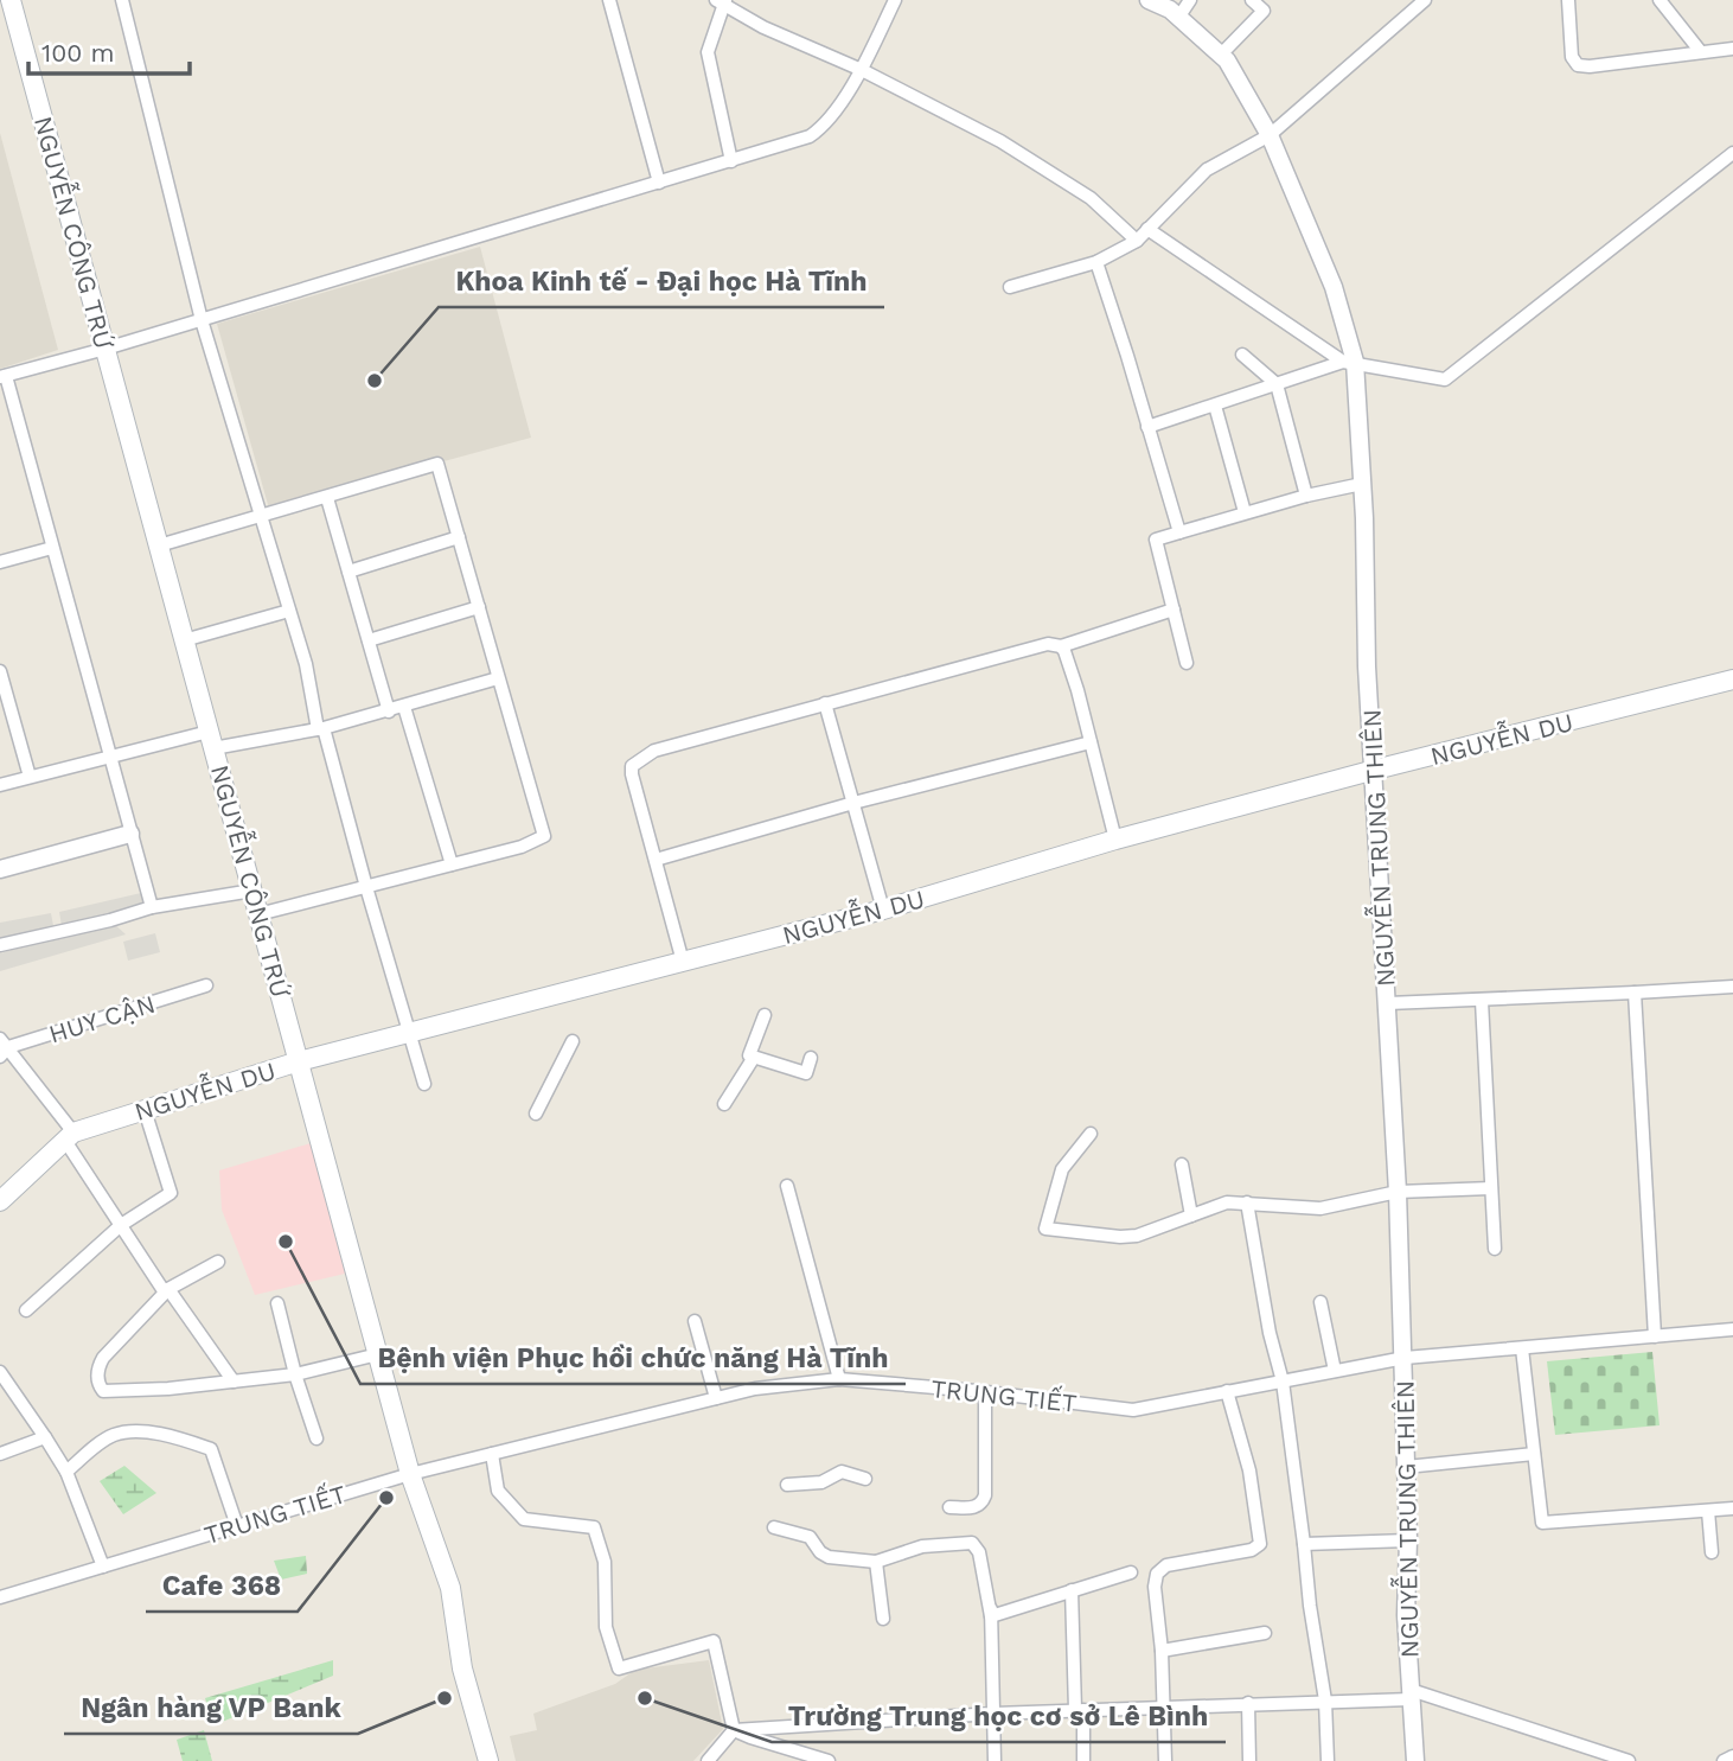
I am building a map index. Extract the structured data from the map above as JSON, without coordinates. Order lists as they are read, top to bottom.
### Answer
{
  "streets": {
    "main road": ["NGUYỄN CÔNG TRỨ", "NGUYỄN DU"],
    "street": ["NGUYỄN TRUNG THIÊN", "HUY CẬN", "TRUNG TIẾT"]
  },
  "crossings": [
    ["NGUYỄN CÔNG TRỨ", "NGUYỄN DU"],
    ["NGUYỄN CÔNG TRỨ", "TRUNG TIẾT"],
    ["NGUYỄN DU", "NGUYỄN TRUNG THIÊN"],
    ["NGUYỄN TRUNG THIÊN", "TRUNG TIẾT"]
  ],
  "places": [
    "Khoa Kinh tế - Đại học Hà Tĩnh",
    "Bệnh viện Phục hồi chức năng Hà Tĩnh",
    "Cafe 368",
    "Ngân hàng VP Bank",
    "Trường Trung học cơ sở Lê Bình"
  ],
  "scale_bar": "100 m"
}
